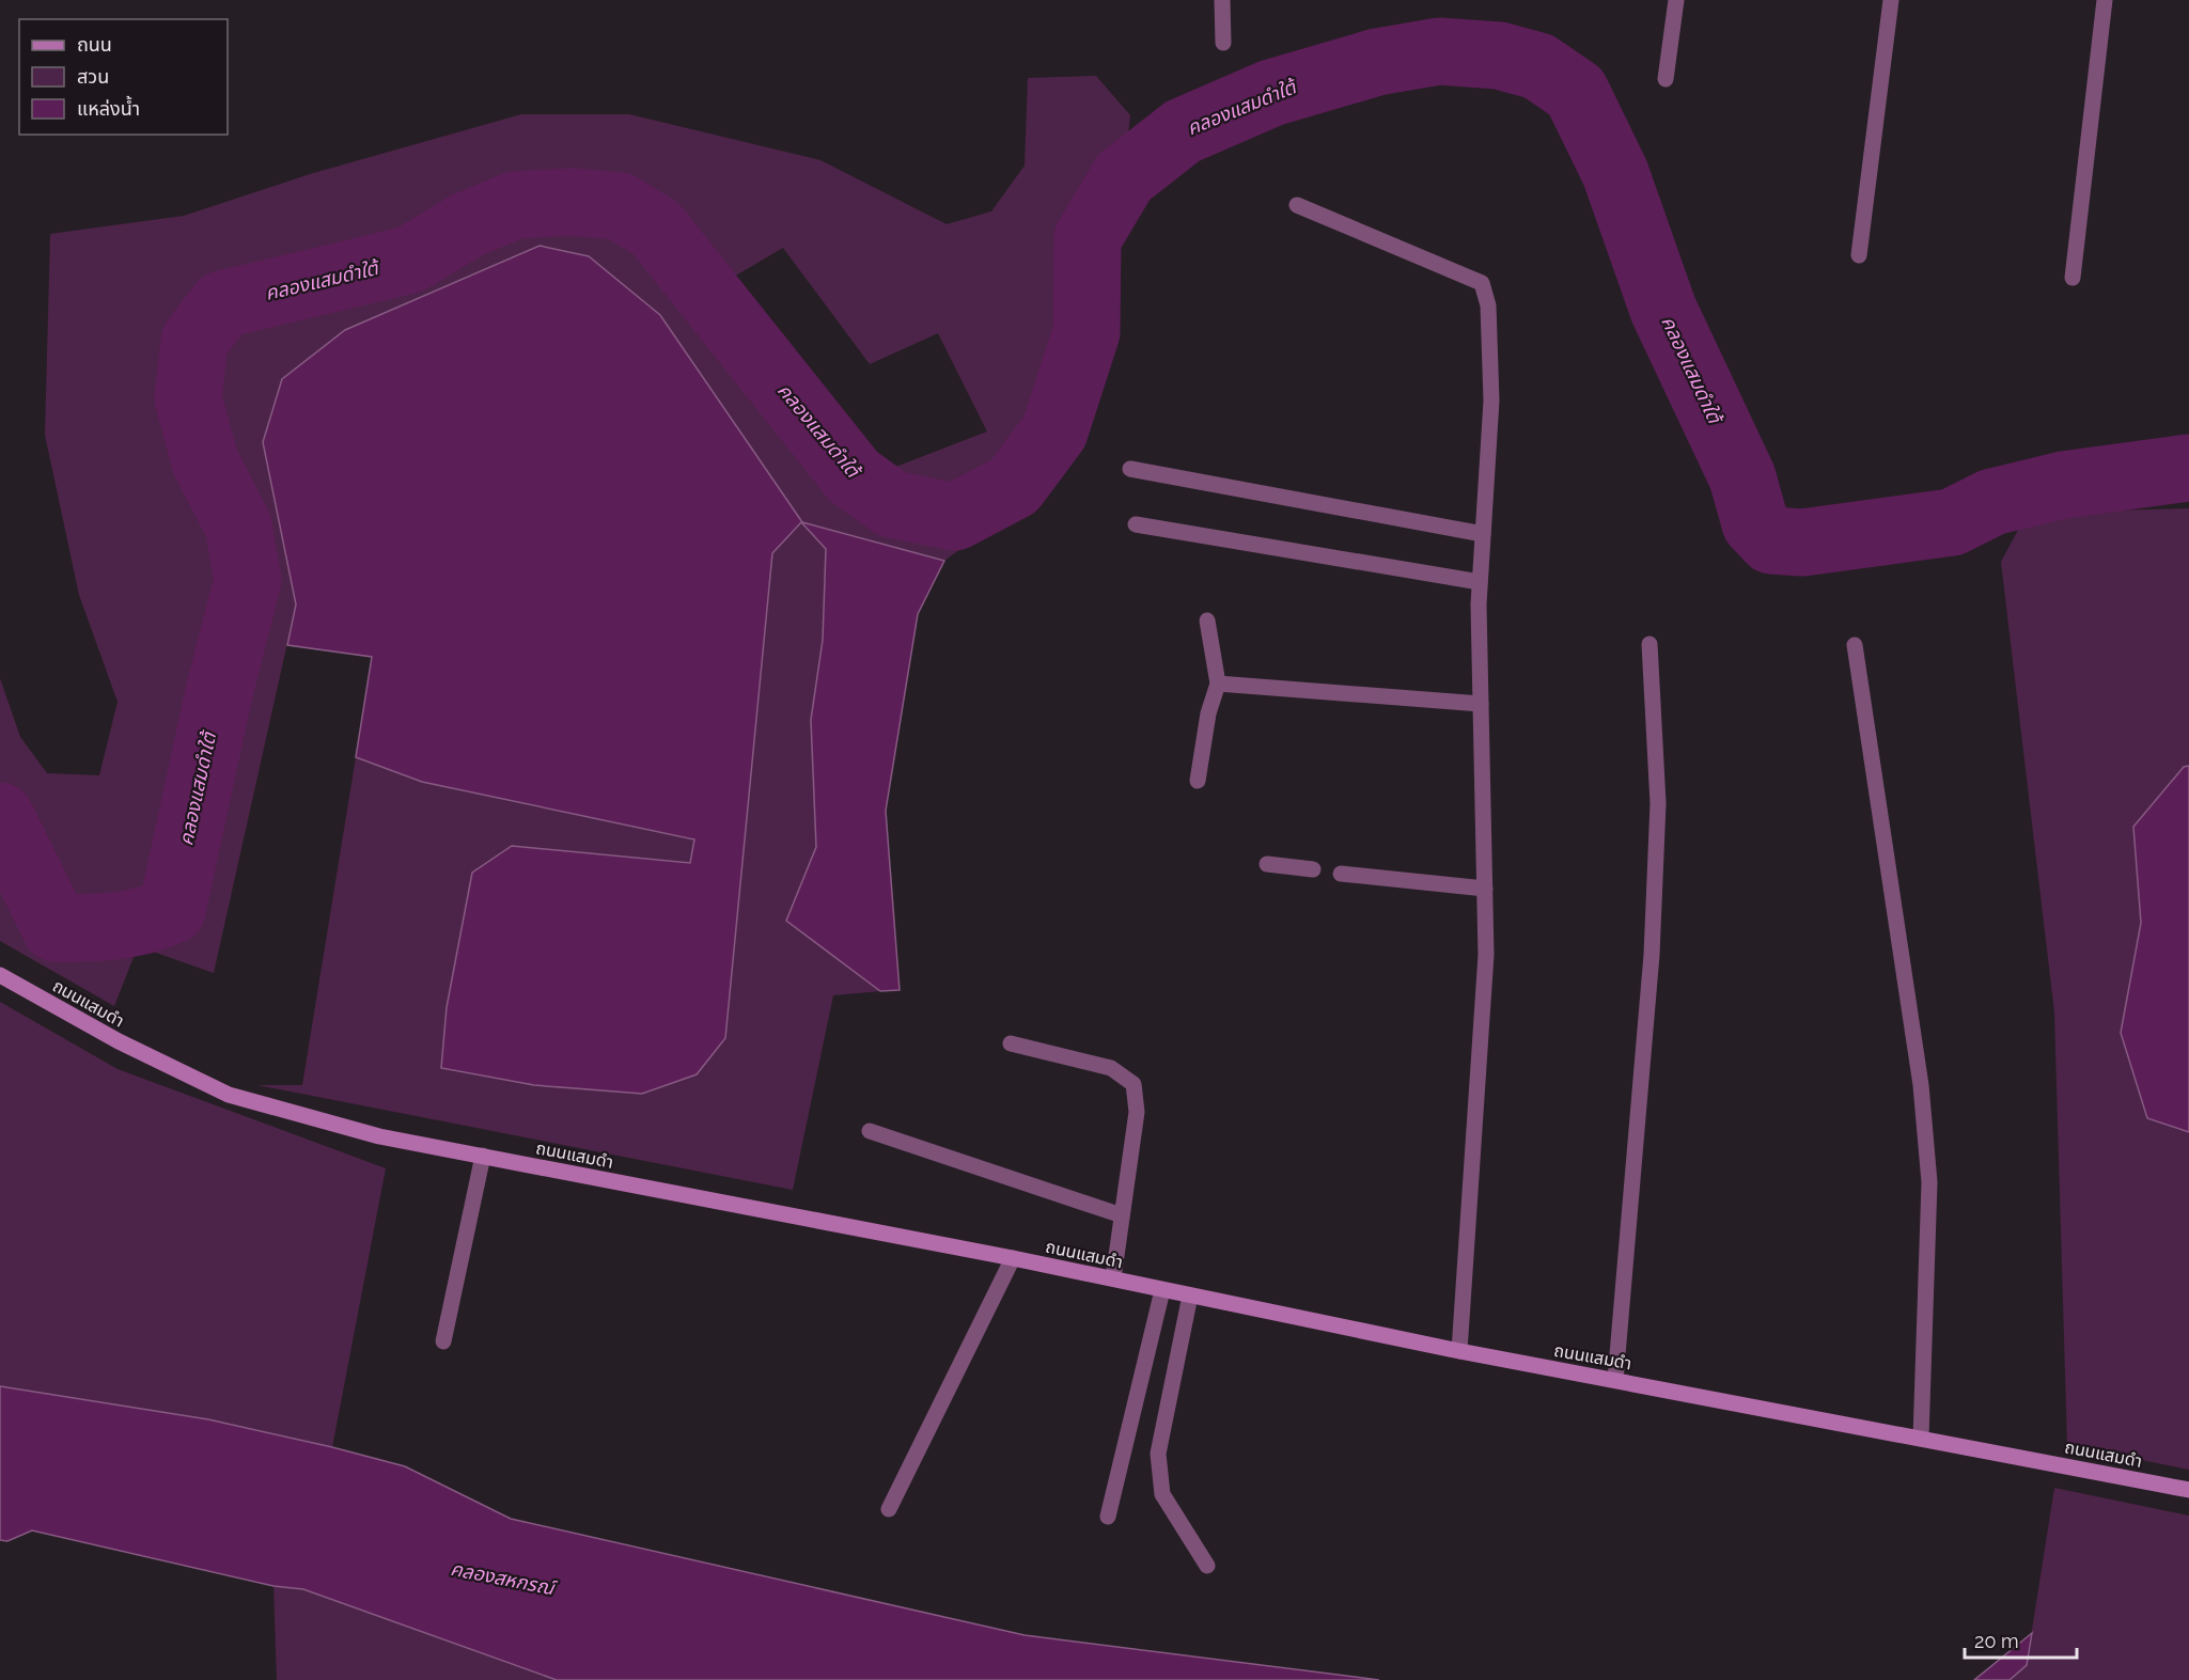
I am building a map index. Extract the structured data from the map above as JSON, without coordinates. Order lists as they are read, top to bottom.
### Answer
{
  "streets": {
    "street": ["ถนนแสมดำ"]
  },
  "water": ["คลองแสมดำใต้", "คลองสหกรณ์"],
  "legend": ["ถนน", "สวน", "แหล่งน้ำ"],
  "scale_bar": "20 m"
}
